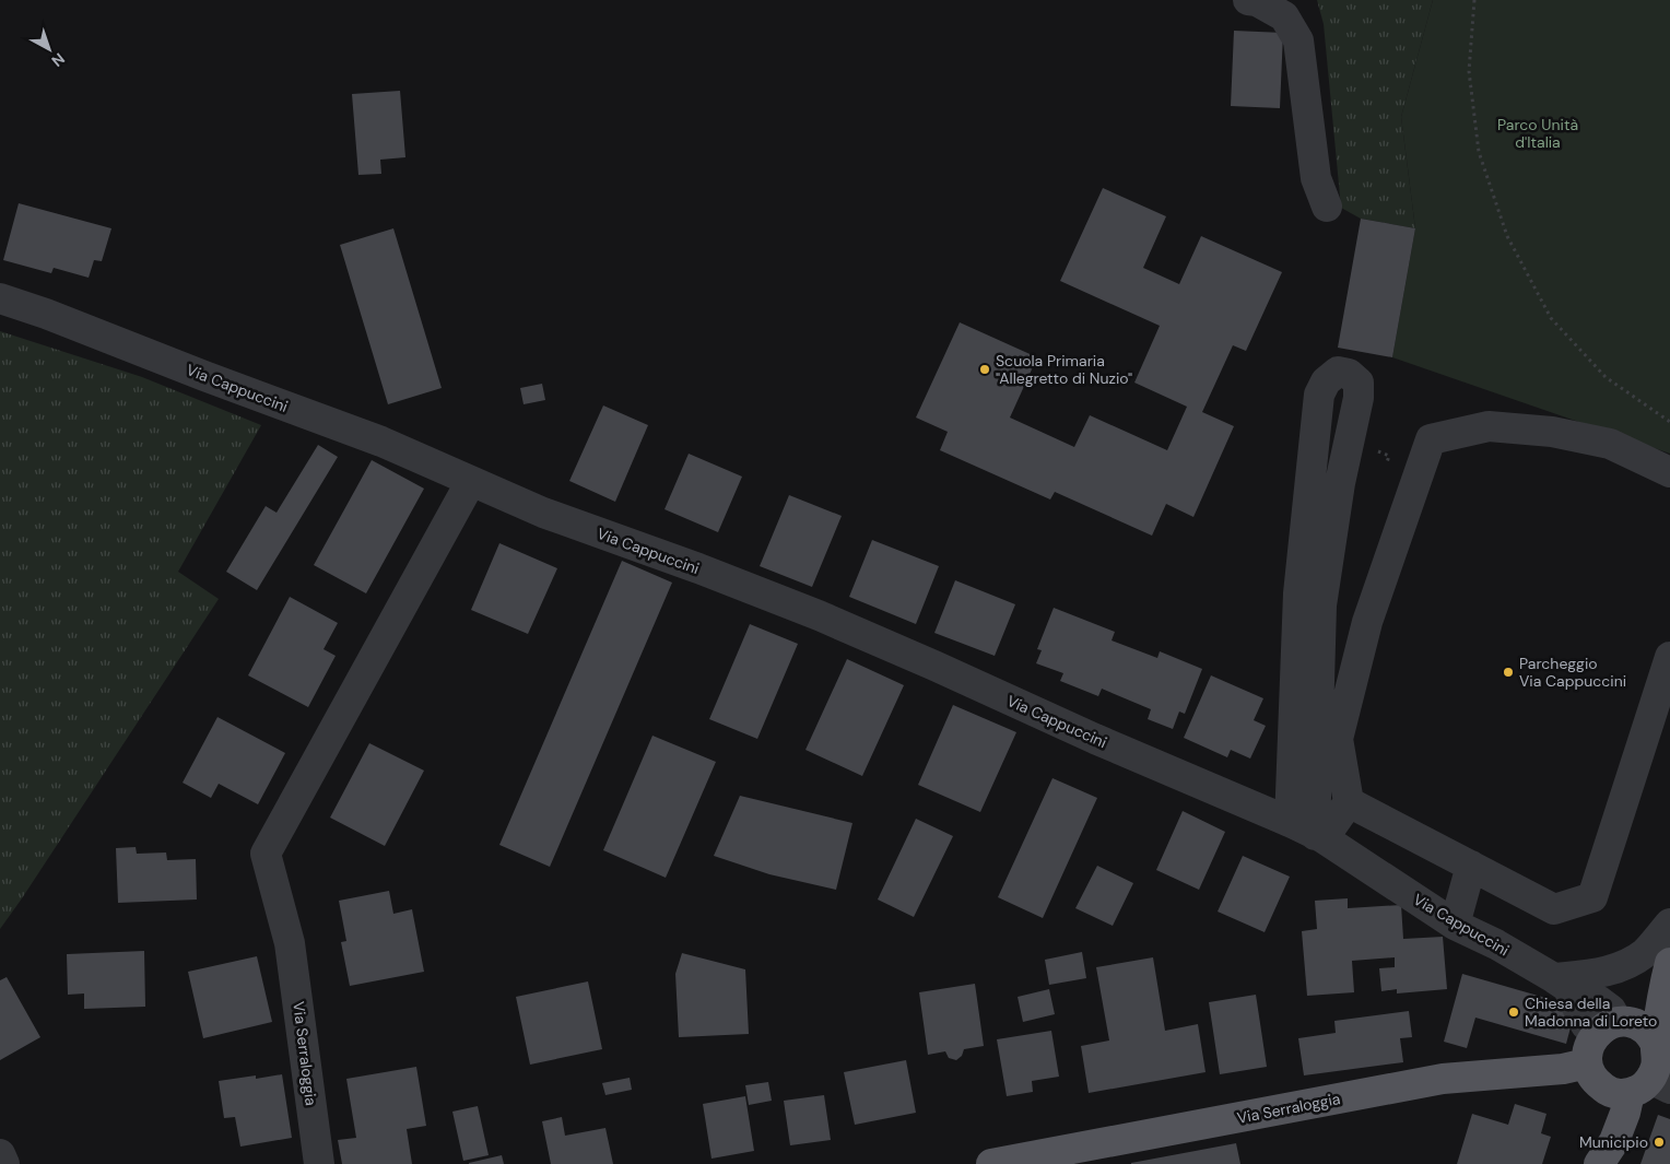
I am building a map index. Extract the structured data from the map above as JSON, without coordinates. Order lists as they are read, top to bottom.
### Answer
{
  "streets": {
    "main road": ["Via Serraloggia"],
    "street": ["Via Cappuccini"]
  },
  "crossings": [
    ["Via Cappuccini", "Via Serraloggia"]
  ],
  "parks": ["Parco Unità d'Italia"],
  "places": [
    "Scuola Primaria \"Allegretto di Nuzio\"",
    "Parcheggio Via Cappuccini",
    "Chiesa della Madonna di Loreto",
    "Municipio"
  ],
  "north": "bottom right"
}
